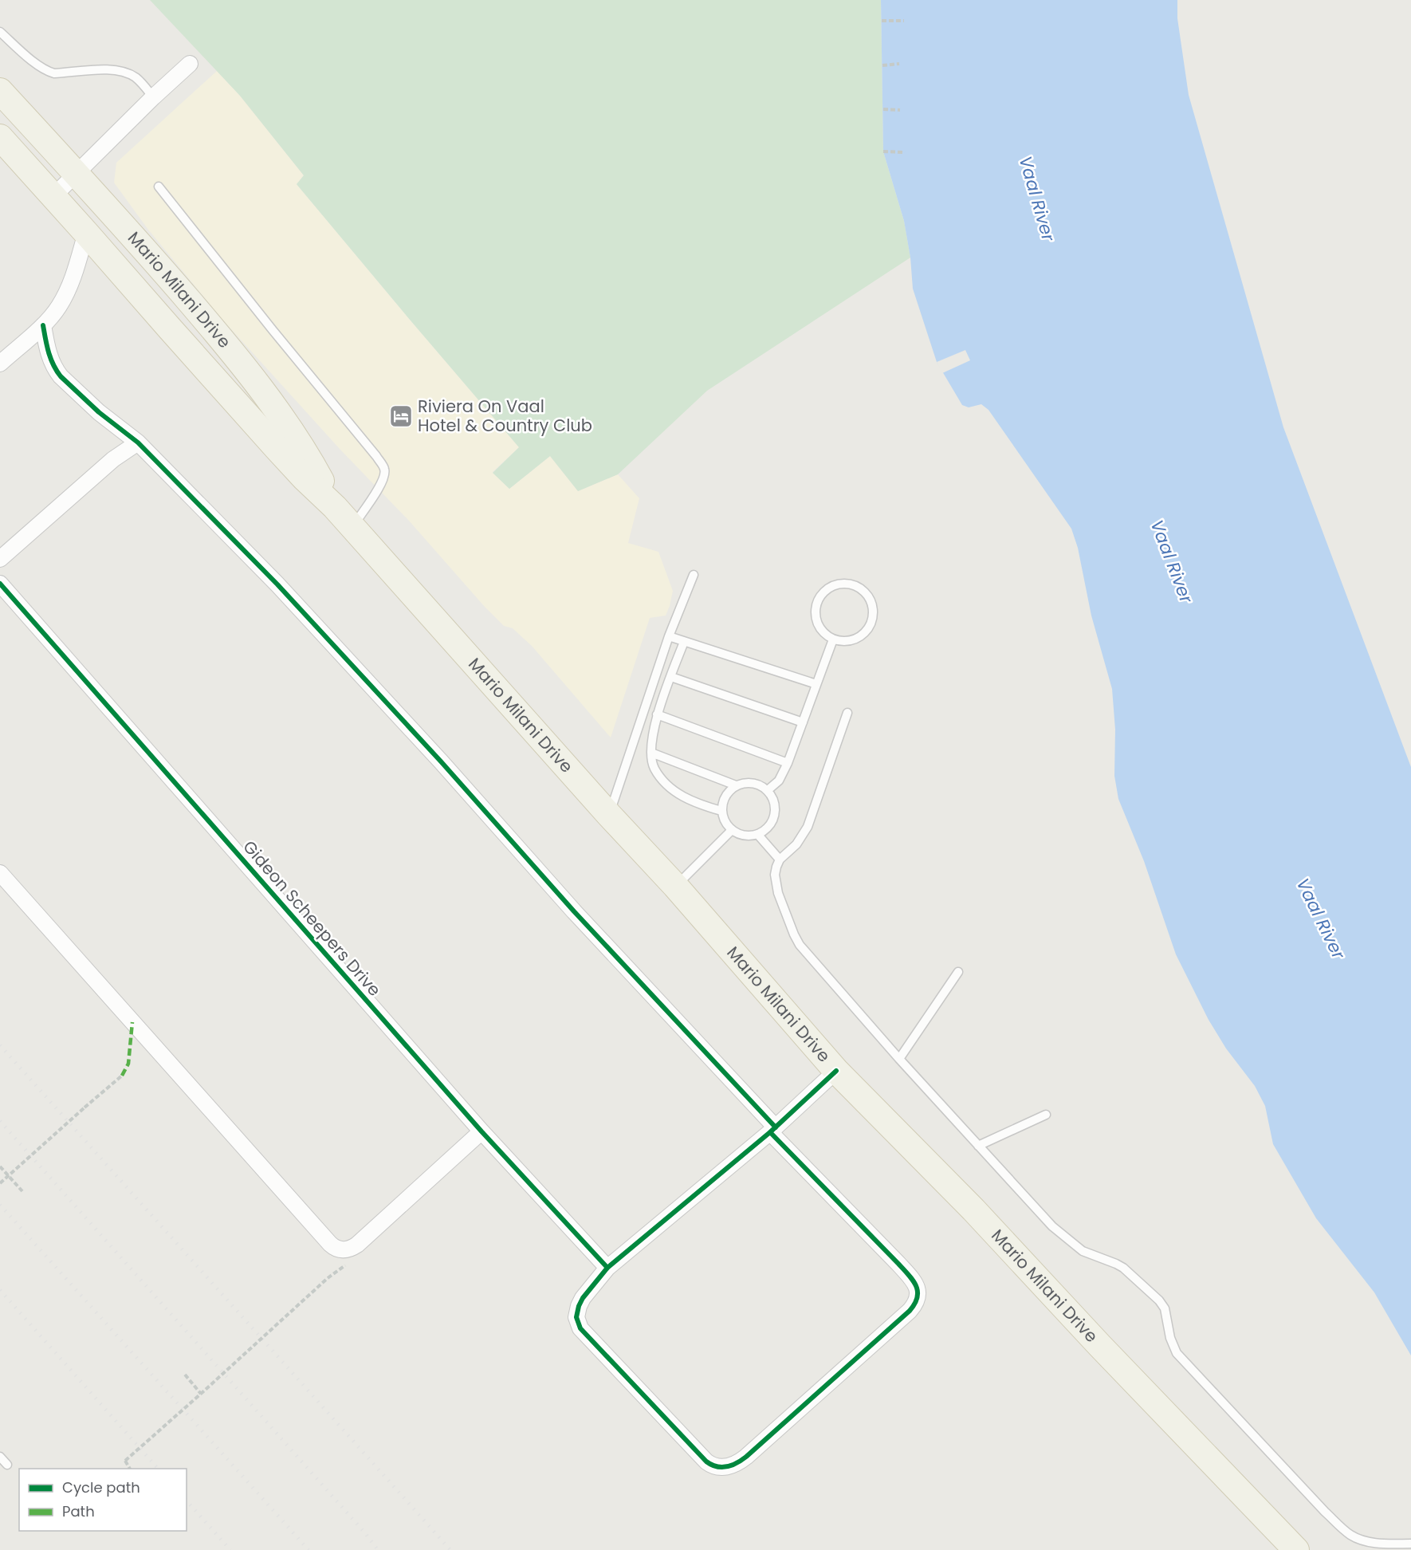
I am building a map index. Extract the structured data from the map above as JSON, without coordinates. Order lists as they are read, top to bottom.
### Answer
{
  "streets": {
    "main road": ["Mario Milani Drive"],
    "street": ["Gideon Scheepers Drive"]
  },
  "water": ["Vaal River"],
  "places": {
    "hotel": ["Riviera On Vaal Hotel & Country Club"]
  },
  "legend": ["Cycle path", "Path"]
}
